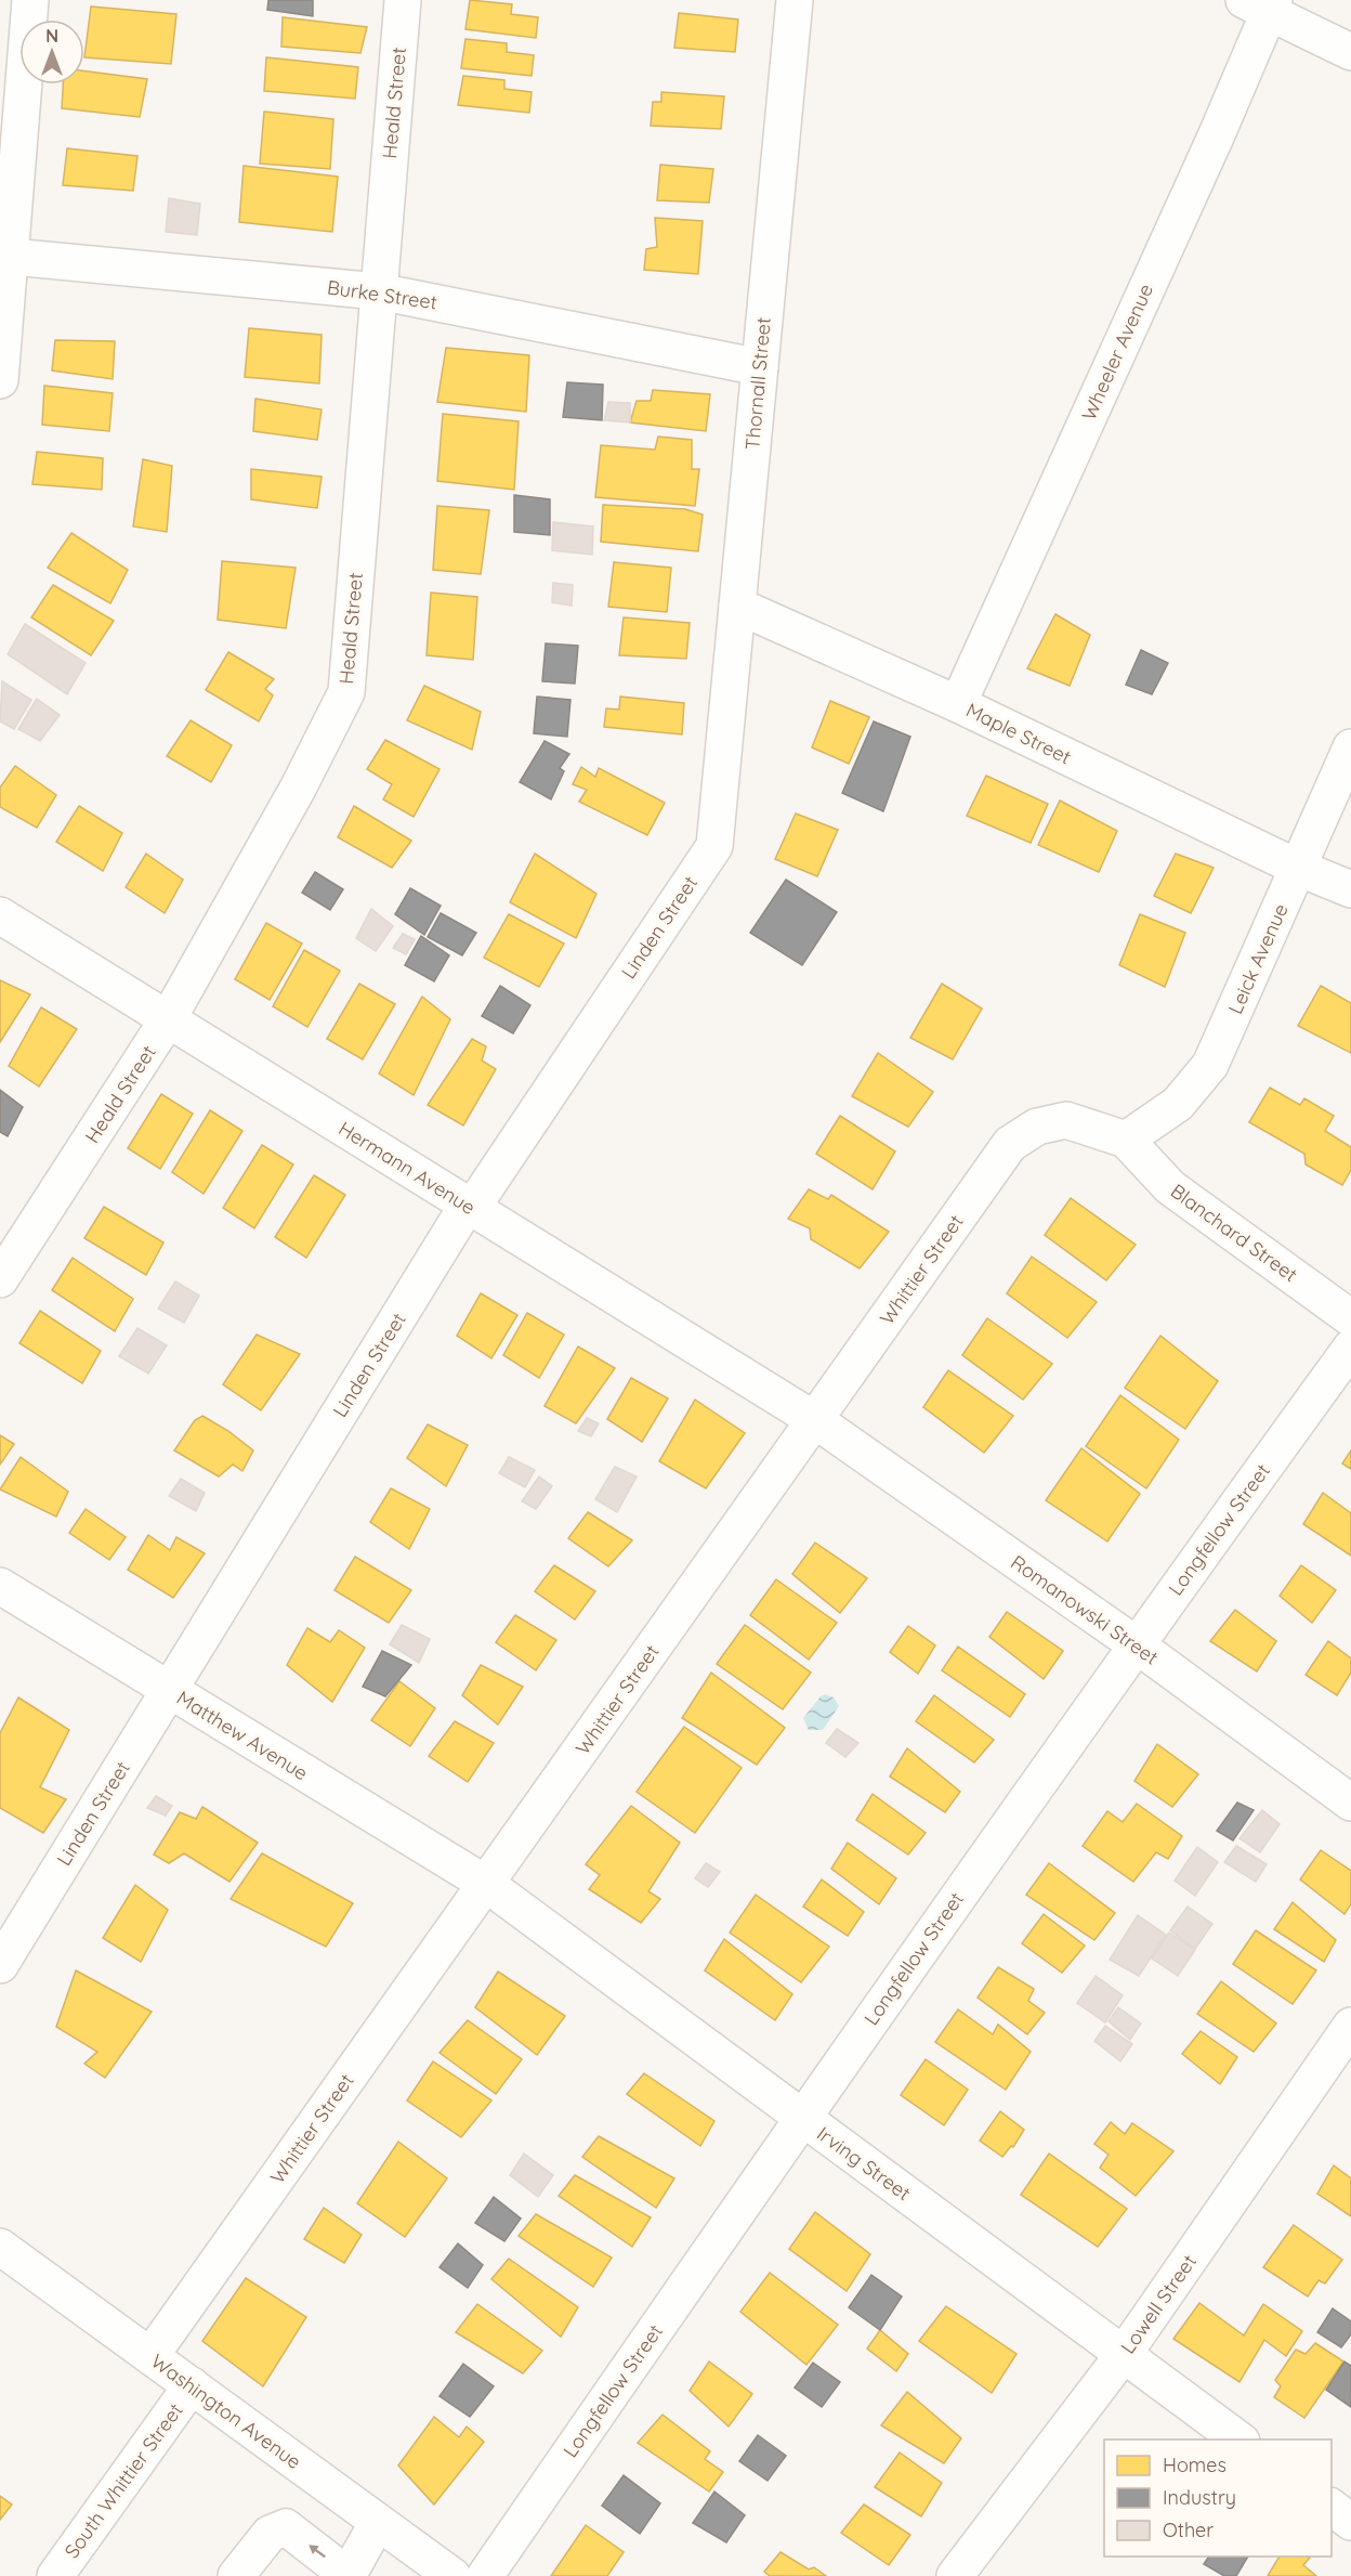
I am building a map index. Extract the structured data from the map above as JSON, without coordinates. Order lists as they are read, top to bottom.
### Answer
{
  "streets": {
    "street": [
      "Heald Street",
      "Burke Street",
      "Wheeler Avenue",
      "Thornall Street",
      "Maple Street",
      "Linden Street",
      "Leick Avenue",
      "Hermann Avenue",
      "Blanchard Street",
      "Whittier Street",
      "Longfellow Street",
      "Romanowski Street",
      "Matthew Avenue",
      "Irving Street",
      "Lowell Street",
      "Washington Avenue",
      "South Whittier Street"
    ]
  },
  "crossings": [
    ["Heald Street", "Burke Street"],
    ["Heald Street", "Hermann Avenue"],
    ["Burke Street", "Thornall Street"],
    ["Wheeler Avenue", "Maple Street"],
    ["Thornall Street", "Maple Street"],
    ["Thornall Street", "Linden Street"],
    ["Maple Street", "Leick Avenue"],
    ["Linden Street", "Hermann Avenue"],
    ["Linden Street", "Matthew Avenue"],
    ["Leick Avenue", "Blanchard Street"],
    ["Leick Avenue", "Whittier Street"],
    ["Hermann Avenue", "Whittier Street"],
    ["Hermann Avenue", "Romanowski Street"],
    ["Blanchard Street", "Whittier Street"],
    ["Whittier Street", "Romanowski Street"],
    ["Whittier Street", "Matthew Avenue"],
    ["Whittier Street", "Irving Street"],
    ["Whittier Street", "Washington Avenue"],
    ["Longfellow Street", "Romanowski Street"],
    ["Longfellow Street", "Irving Street"],
    ["Matthew Avenue", "Irving Street"],
    ["Irving Street", "Lowell Street"],
    ["Washington Avenue", "South Whittier Street"]
  ],
  "legend": ["Homes", "Industry", "Other"],
  "north": "top"
}
